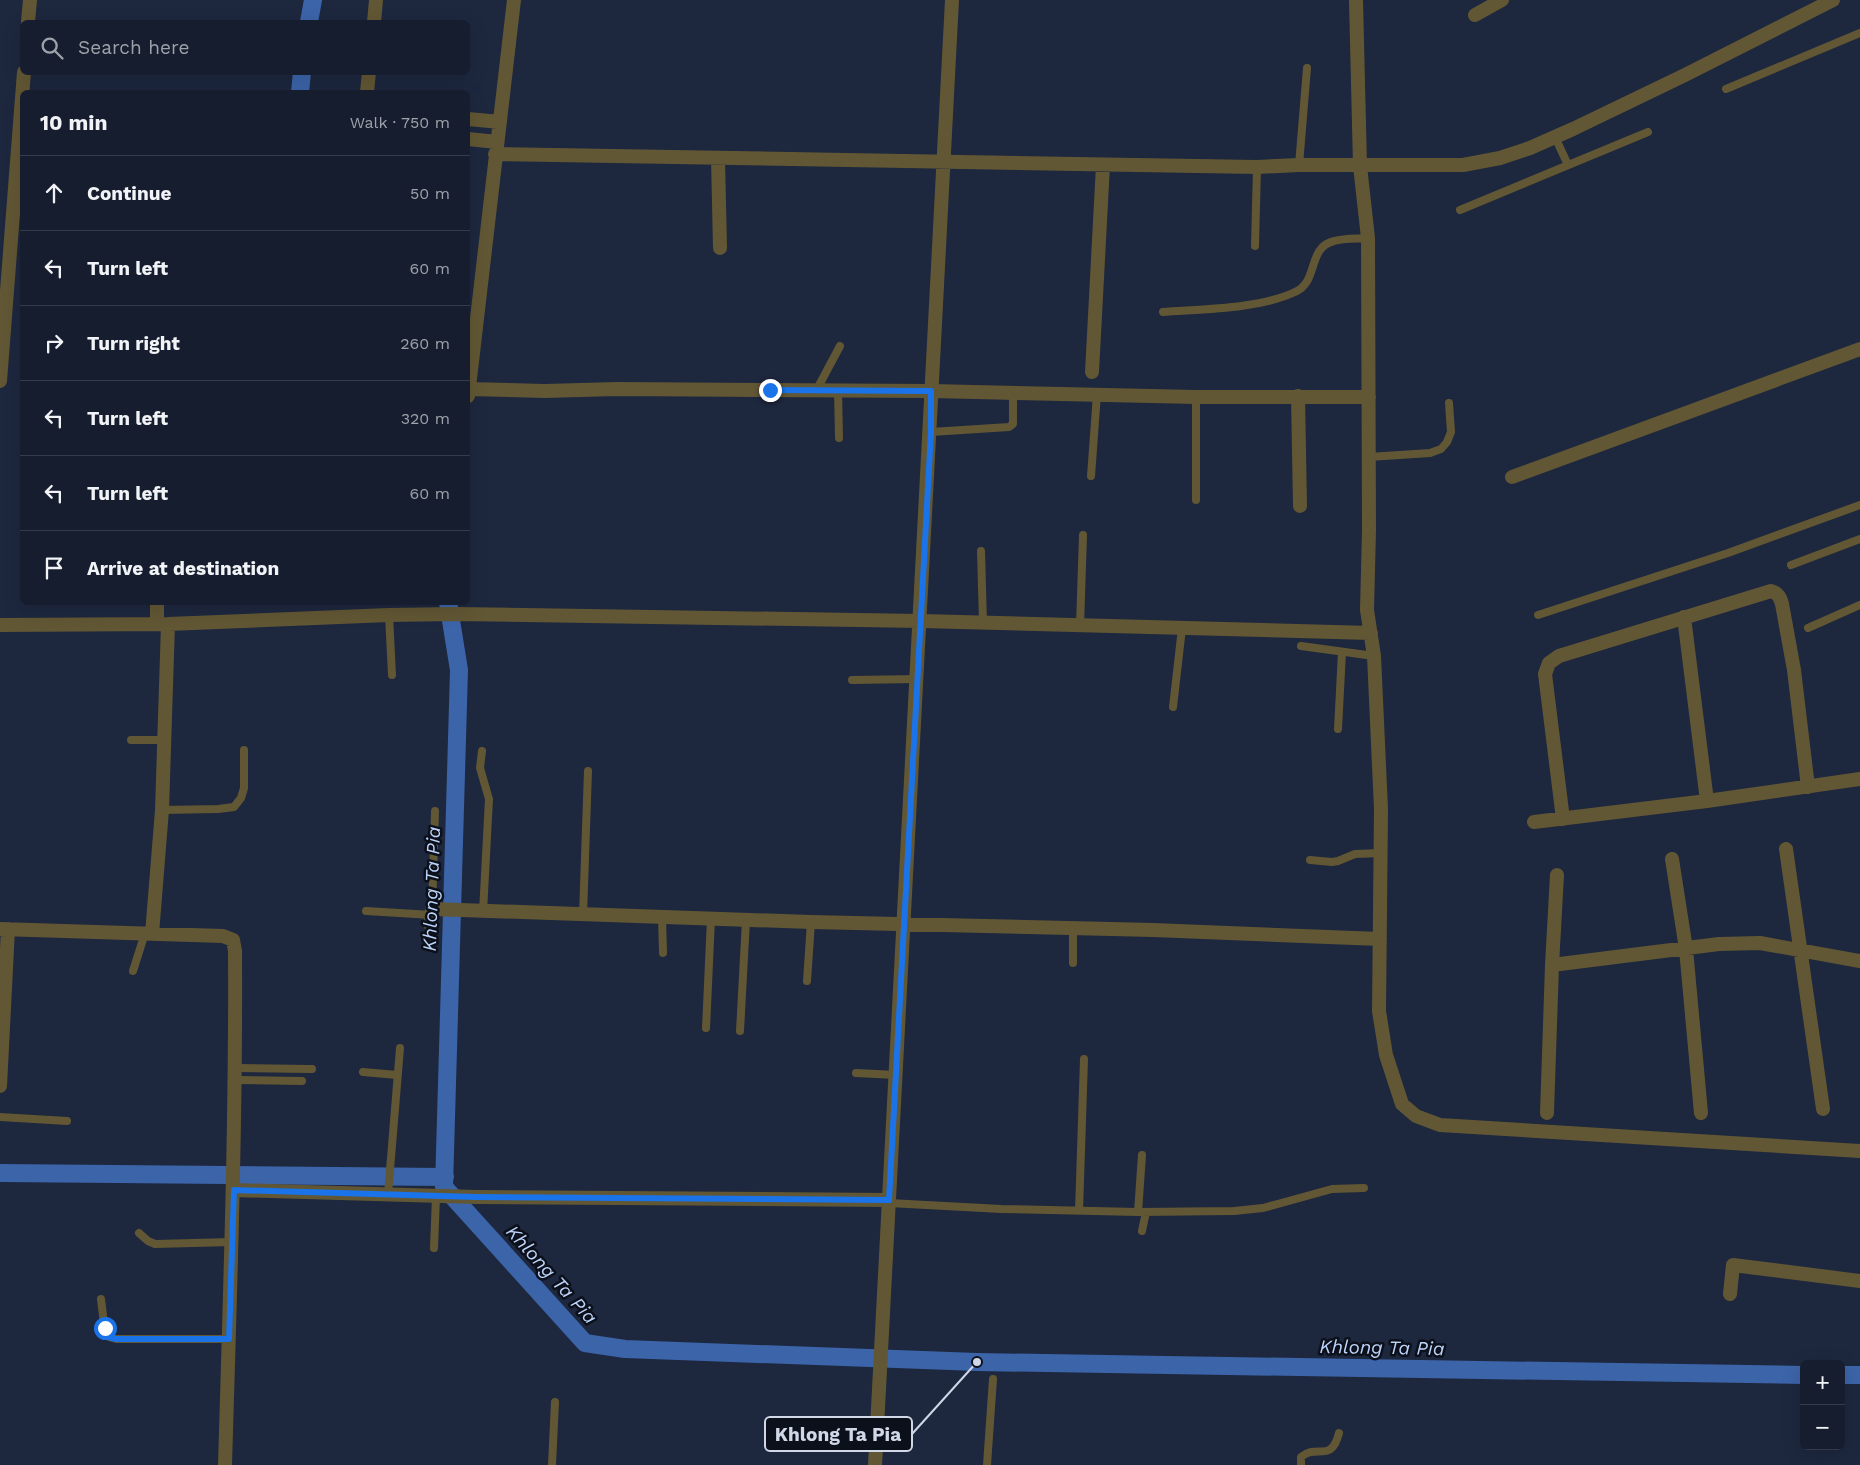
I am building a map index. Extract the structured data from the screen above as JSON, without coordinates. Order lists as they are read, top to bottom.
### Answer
{
  "water": ["Khlong Ta Pia"],
  "places": ["Khlong Ta Pia"],
  "page": {
    "search": "Search here",
    "heading": ["10 min", "Walk · 750 m"],
    "list": [
      ["Continue", "50 m"],
      ["Turn left", "60 m"],
      ["Turn right", "260 m"],
      ["Turn left", "320 m"],
      ["Turn left", "60 m"],
      "Arrive at destination"
    ],
    "map_buttons": ["+", "−"]
  }
}
